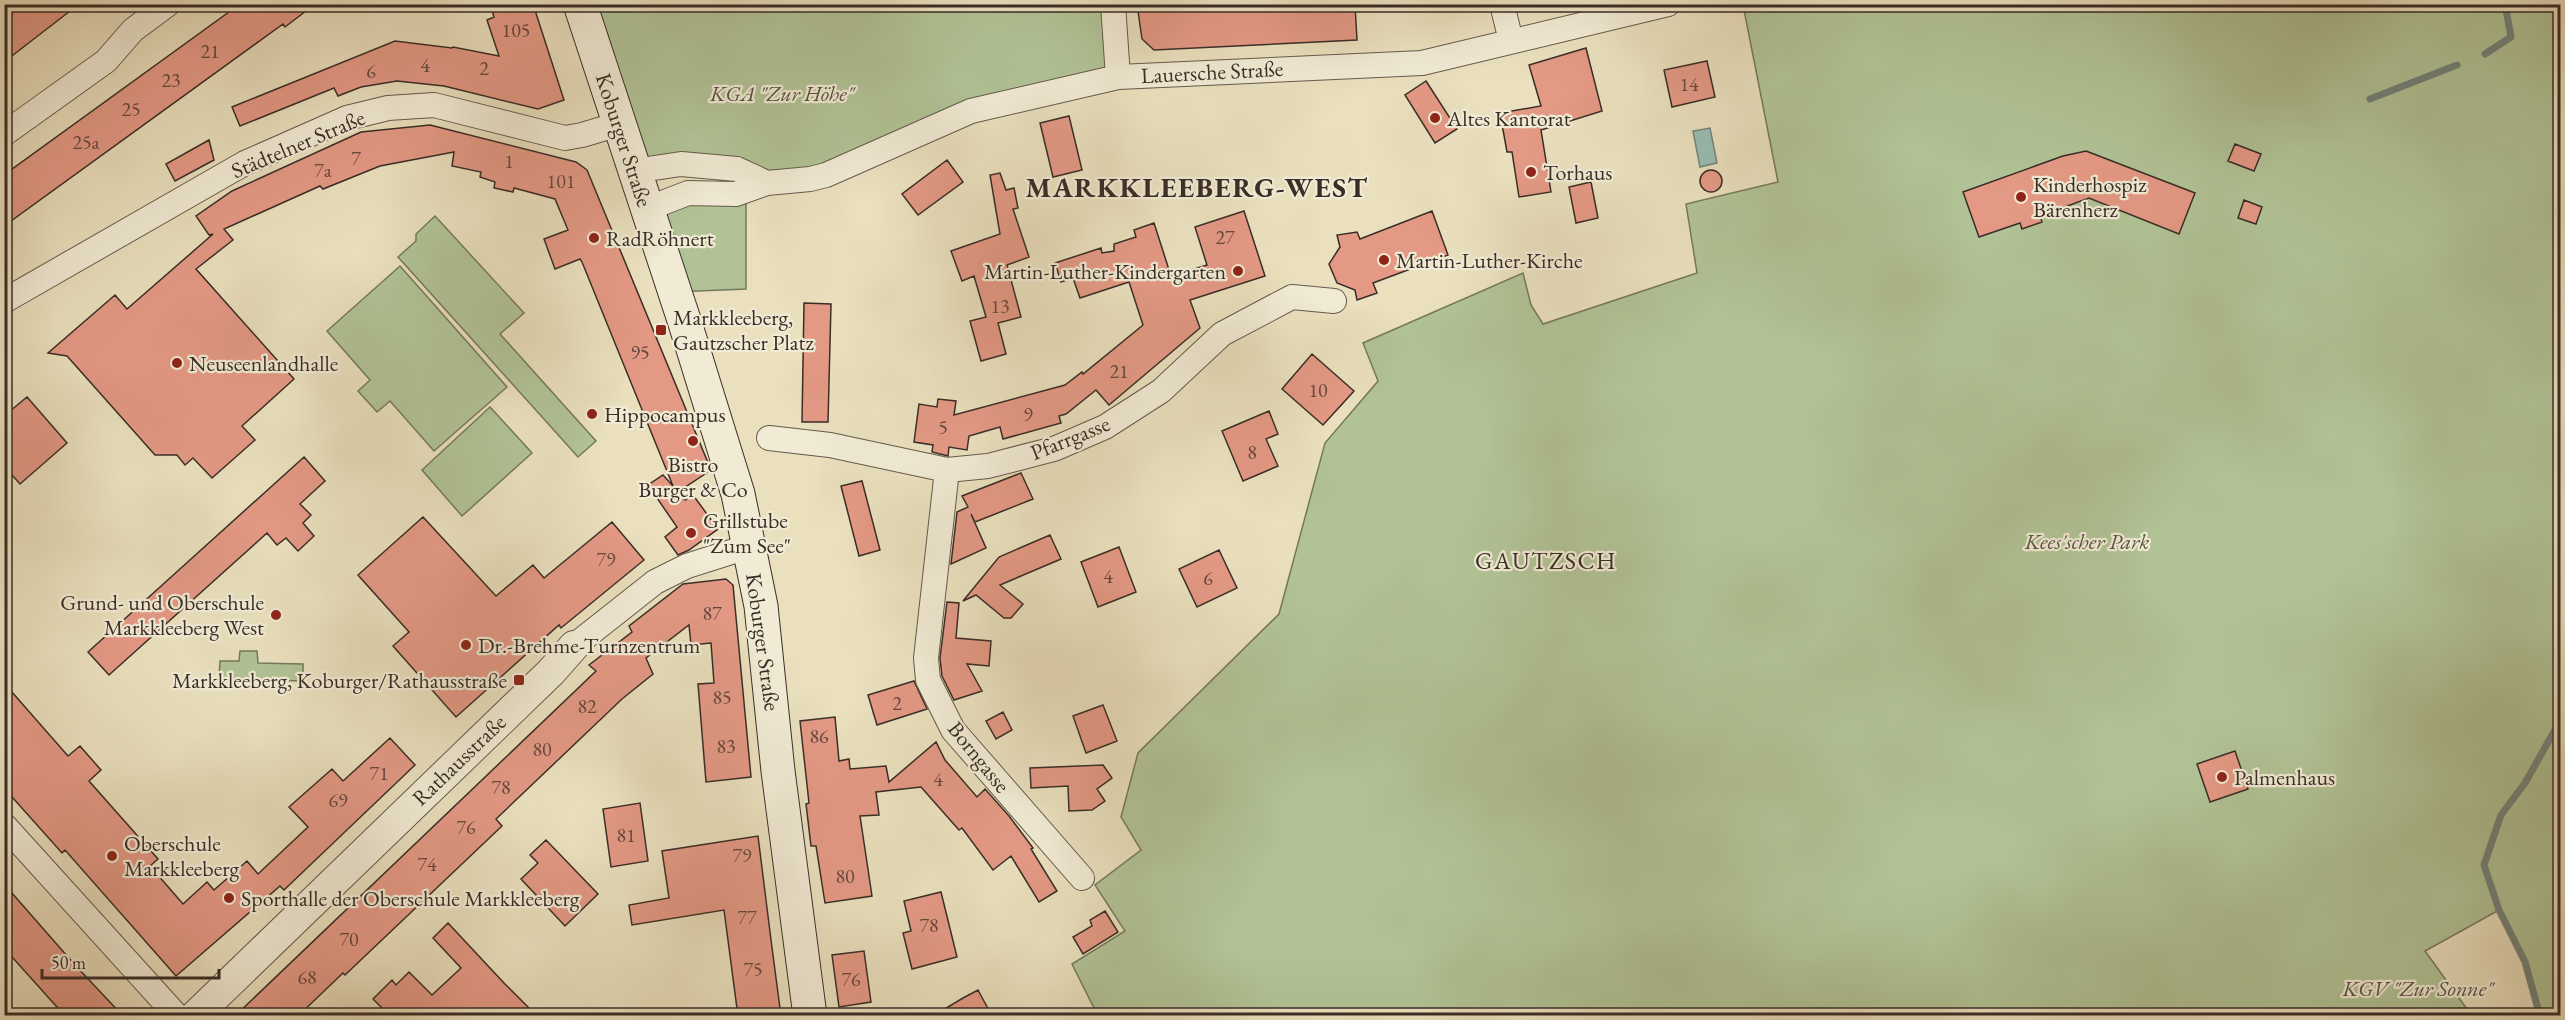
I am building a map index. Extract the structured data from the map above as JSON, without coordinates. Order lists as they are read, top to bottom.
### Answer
{
  "streets": {
    "main road": ["Koburger Straße"],
    "street": [
      "Lauersche Straße",
      "Städtelner Straße",
      "Pfarrgasse",
      "Borngasse",
      "Rathausstraße"
    ]
  },
  "crossings": [
    ["Lauersche Straße", "Koburger Straße"],
    ["Koburger Straße", "Städtelner Straße"],
    ["Koburger Straße", "Rathausstraße"],
    ["Pfarrgasse", "Borngasse"]
  ],
  "districts": ["MARKKLEEBERG-WEST", "GAUTZSCH"],
  "parks": ["KGA \"Zur Höhe\"", "Kees'scher Park", "KGV \"Zur Sonne\""],
  "places": {
    "other": [
      "Altes Kantorat",
      "Torhaus",
      "Kinderhospiz Bärenherz",
      "RadRöhnert",
      "Martin-Luther-Kirche",
      "Martin-Luther-Kindergarten",
      "Neuseenlandhalle",
      "Hippocampus",
      "Bistro Burger & Co",
      "Grillstube \"Zum See\"",
      "Grund- und Oberschule Markkleeberg West",
      "Dr.-Brehme-Turnzentrum",
      "Palmenhaus",
      "Oberschule Markkleeberg",
      "Sporthalle der Oberschule Markkleeberg"
    ],
    "transit": ["Markkleeberg, Gautzscher Platz", "Markkleeberg, Koburger/Rathausstraße"]
  },
  "house_numbers": [
    "105",
    "21",
    "4",
    "2",
    "6",
    "23",
    "14",
    "25",
    "25a",
    "7",
    "1",
    "7a",
    "101",
    "27",
    "13",
    "95",
    "21",
    "10",
    "9",
    "5",
    "8",
    "79",
    "4",
    "6",
    "87",
    "85",
    "2",
    "82",
    "86",
    "83",
    "80",
    "71",
    "4",
    "78",
    "69",
    "76",
    "81",
    "79",
    "74",
    "80",
    "77",
    "78",
    "70",
    "75",
    "68",
    "76"
  ],
  "scale_bar": "50 m"
}
